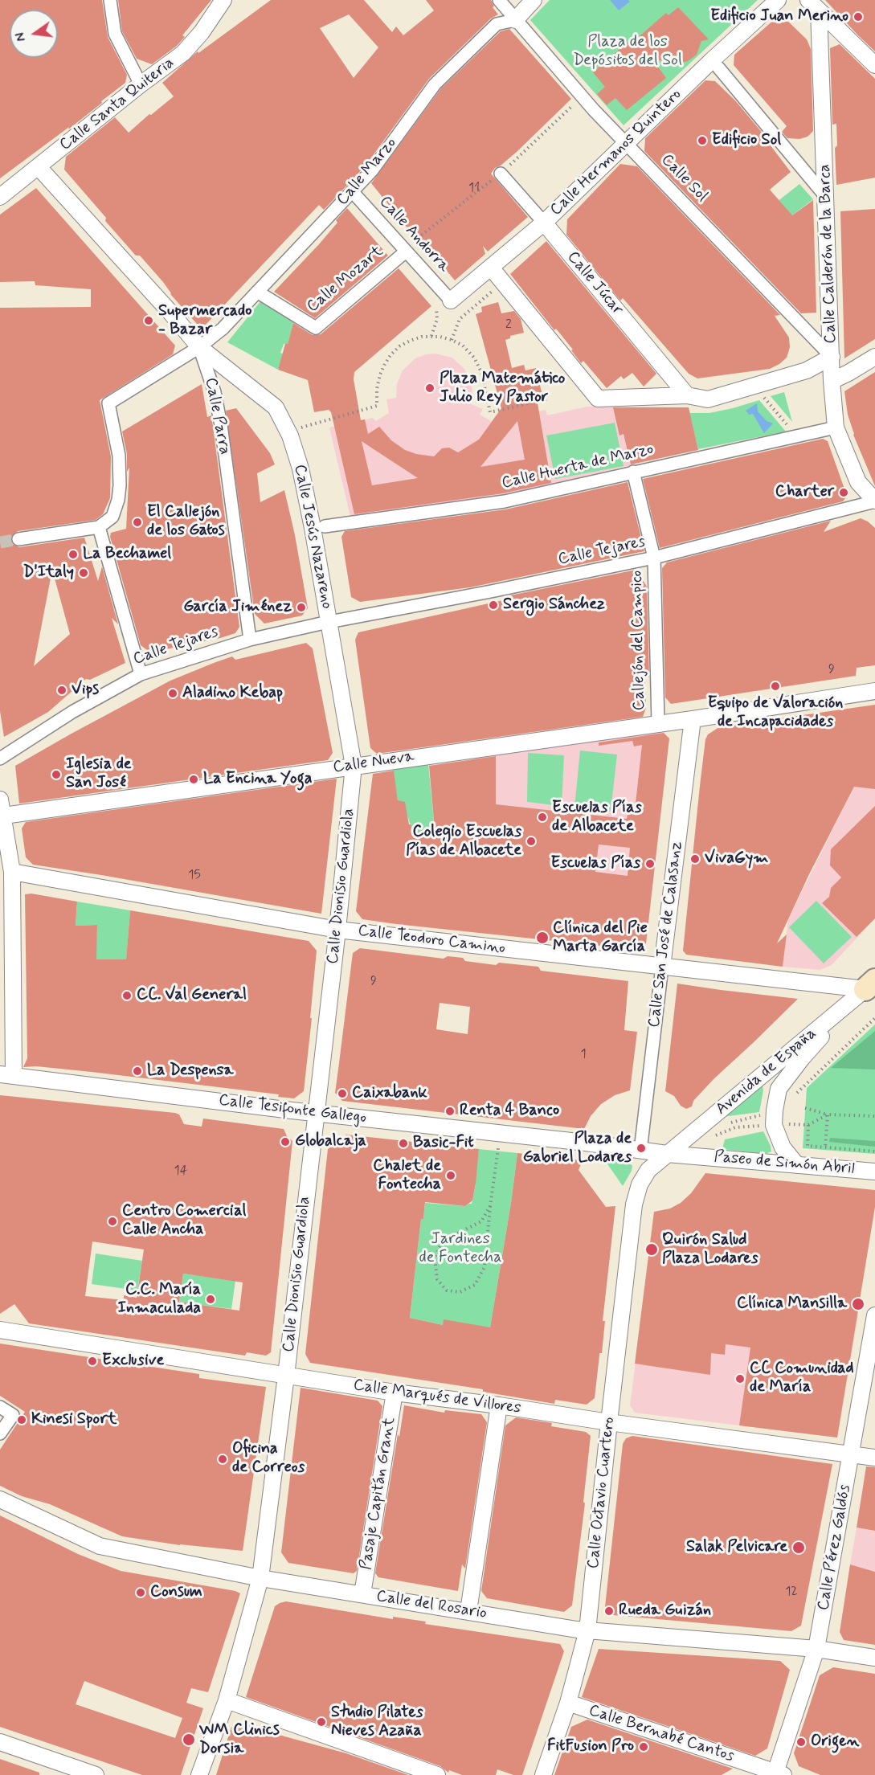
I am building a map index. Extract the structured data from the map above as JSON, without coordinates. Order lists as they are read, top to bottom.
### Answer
{
  "streets": {
    "street": [
      "Calle Santa Quiteria",
      "Calle Hermanos Quintero",
      "Calle Marzo",
      "Calle Sol",
      "Calle Andorra",
      "Calle Calderón de la Barca",
      "Calle Mozart",
      "Calle Júcar",
      "Calle Parra",
      "Calle Huerta de Marzo",
      "Calle Jesús Nazareno",
      "Calle Tejares",
      "Callejón del Campico",
      "Calle Nueva",
      "Calle Dionisio Guardiola",
      "Calle San José de Calasanz",
      "Calle Teodoro Camino",
      "Avenida de España",
      "Calle Tesifonte Gallego",
      "Paseo de Simón Abril",
      "Calle Marqués de Villores",
      "Calle Octavio Cuartero",
      "Pasaje Capitán Grant",
      "Calle Pérez Galdós",
      "Calle del Rosario",
      "Calle Bernabé Cantos"
    ]
  },
  "crossings": [
    ["Calle Santa Quiteria", "Calle Parra"],
    ["Calle Hermanos Quintero", "Calle Sol"],
    ["Calle Hermanos Quintero", "Calle Andorra"],
    ["Calle Hermanos Quintero", "Calle Júcar"],
    ["Calle Marzo", "Calle Sol"],
    ["Calle Marzo", "Calle Andorra"],
    ["Calle Marzo", "Calle Mozart"],
    ["Calle Marzo", "Calle Parra"],
    ["Calle Marzo", "Calle Jesús Nazareno"],
    ["Calle Sol", "Calle Calderón de la Barca"],
    ["Calle Andorra", "Calle Mozart"],
    ["Calle Calderón de la Barca", "Calle Huerta de Marzo"],
    ["Calle Calderón de la Barca", "Calle Tejares"],
    ["Calle Parra", "Calle Jesús Nazareno"],
    ["Calle Parra", "Calle Tejares"],
    ["Calle Huerta de Marzo", "Callejón del Campico"],
    ["Calle Jesús Nazareno", "Calle Nueva"],
    ["Calle Jesús Nazareno", "Calle Dionisio Guardiola"],
    ["Calle Tejares", "Callejón del Campico"],
    ["Callejón del Campico", "Calle Nueva"],
    ["Calle Nueva", "Calle Dionisio Guardiola"],
    ["Calle Nueva", "Calle San José de Calasanz"],
    ["Calle Dionisio Guardiola", "Calle Teodoro Camino"],
    ["Calle Dionisio Guardiola", "Calle Tesifonte Gallego"],
    ["Calle Dionisio Guardiola", "Calle Marqués de Villores"],
    ["Calle Dionisio Guardiola", "Calle del Rosario"],
    ["Calle San José de Calasanz", "Calle Teodoro Camino"],
    ["Calle San José de Calasanz", "Calle Tesifonte Gallego"],
    ["Calle Teodoro Camino", "Avenida de España"],
    ["Avenida de España", "Paseo de Simón Abril"],
    ["Avenida de España", "Calle Octavio Cuartero"],
    ["Paseo de Simón Abril", "Calle Octavio Cuartero"],
    ["Calle Marqués de Villores", "Calle Octavio Cuartero"],
    ["Calle Marqués de Villores", "Pasaje Capitán Grant"],
    ["Calle Marqués de Villores", "Calle Pérez Galdós"],
    ["Calle Octavio Cuartero", "Calle del Rosario"],
    ["Calle Octavio Cuartero", "Calle Bernabé Cantos"],
    ["Pasaje Capitán Grant", "Calle del Rosario"],
    ["Calle Pérez Galdós", "Calle del Rosario"],
    ["Calle Pérez Galdós", "Calle Bernabé Cantos"]
  ],
  "parks": ["Plaza de los Depósitos del Sol", "Jardines de Fontecha"],
  "places": [
    "Edificio Juan Merino",
    "Edificio Sol",
    "Supermercado - Bazar",
    "Plaza Matemático Julio Rey Pastor",
    "Charter",
    "El Callejón de los Gatos",
    "La Bechamel",
    "D'Italy",
    "Sergio Sánchez",
    "García Jiménez",
    "Equipo de Valoración de Incapacidades",
    "Vips",
    "Aladino Kebap",
    "Iglesia de San José",
    "La Encina Yoga",
    "Escuelas Pías de Albacete",
    "Colegio Escuelas Pías de Albacete",
    "VivaGym",
    "Escuelas Pías",
    "Clínica del Pie Marta García",
    "CC. Val General",
    "La Despensa",
    "Caixabank",
    "Renta 4 Banco",
    "Globalcaja",
    "Basic-Fit",
    "Plaza de Gabriel Lodares",
    "Chalet de Fontecha",
    "Centro Comercial Calle Ancha",
    "Quirón Salud Plaza Lodares",
    "C.C. María Inmaculada",
    "Clínica Mansilla",
    "Exclusive",
    "CC Comunidad de María",
    "Kinesi Sport",
    "Oficina de Correos",
    "Salak Pelvicare",
    "Consum",
    "Rueda Guizán",
    "Studio Pilates Nieves Azaña",
    "WM Clinics Dorsia",
    "Origen",
    "FitFusion Pro"
  ],
  "house_numbers": [
    "11",
    "2",
    "9",
    "15",
    "9",
    "1",
    "14",
    "12"
  ],
  "north": "left"
}
